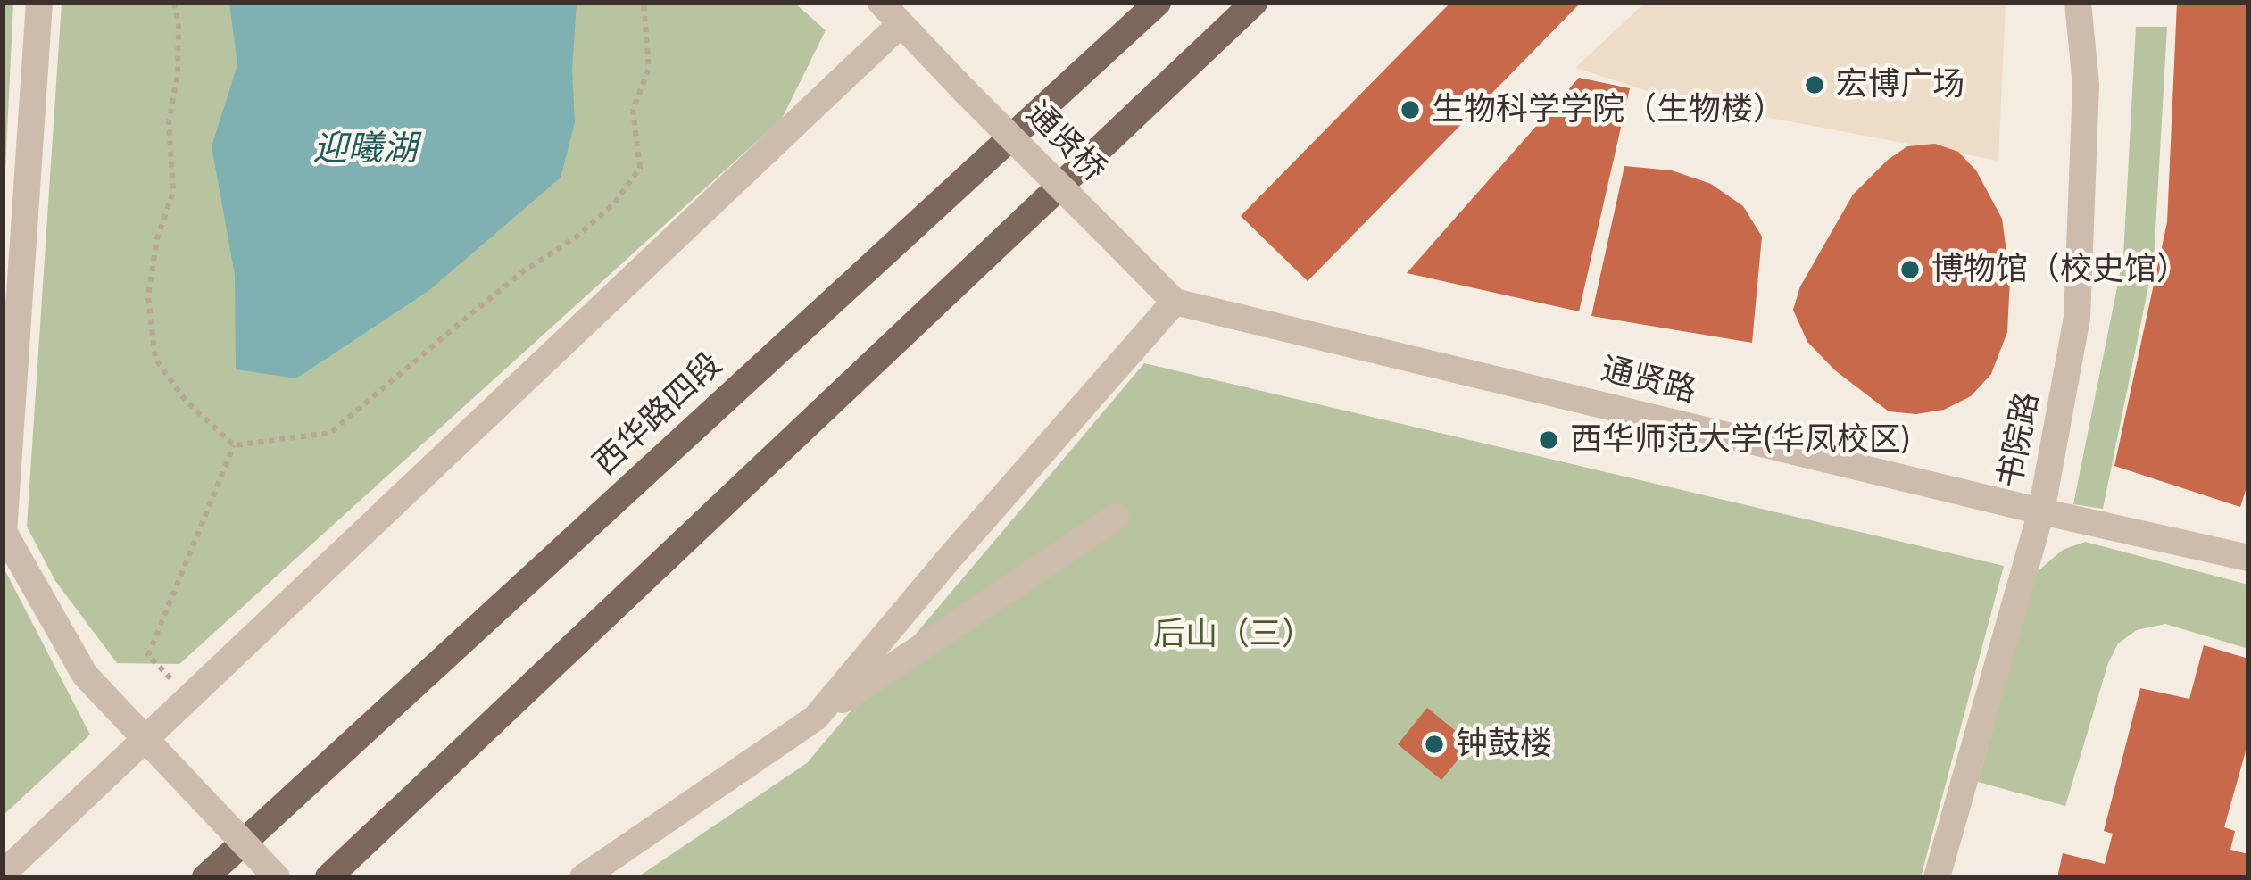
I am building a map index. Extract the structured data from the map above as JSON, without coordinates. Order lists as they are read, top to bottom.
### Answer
{
  "streets": {
    "main road": ["西华路四段"],
    "street": ["通贤桥", "通贤路", "书院路"]
  },
  "crossings": [
    ["通贤桥", "通贤路"],
    ["通贤路", "书院路"]
  ],
  "water": ["迎曦湖"],
  "parks": ["后山（三）"],
  "places": [
    "宏博广场",
    "生物科学学院（生物楼）",
    "博物馆（校史馆）",
    "西华师范大学(华凤校区)",
    "钟鼓楼"
  ]
}
